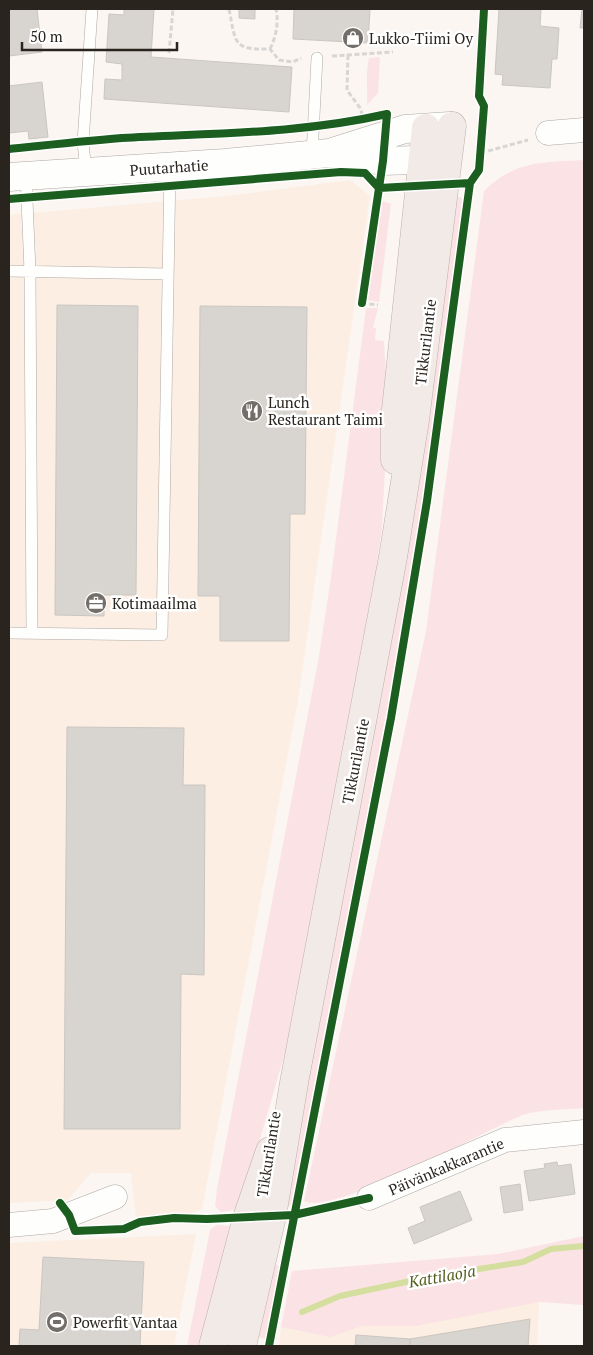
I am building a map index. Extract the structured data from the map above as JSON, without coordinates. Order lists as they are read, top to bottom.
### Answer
{
  "streets": {
    "main road": ["Tikkurilantie"],
    "street": ["Puutarhatie", "Päivänkakkarantie"]
  },
  "crossings": [
    ["Puutarhatie", "Tikkurilantie"]
  ],
  "water": ["Kattilaoja"],
  "places": {
    "shop": ["Lukko-Tiimi Oy"],
    "restaurant": ["Lunch Restaurant Taimi"],
    "office": ["Kotimaailma"],
    "sports": ["Powerfit Vantaa"]
  },
  "scale_bar": "50 m"
}
